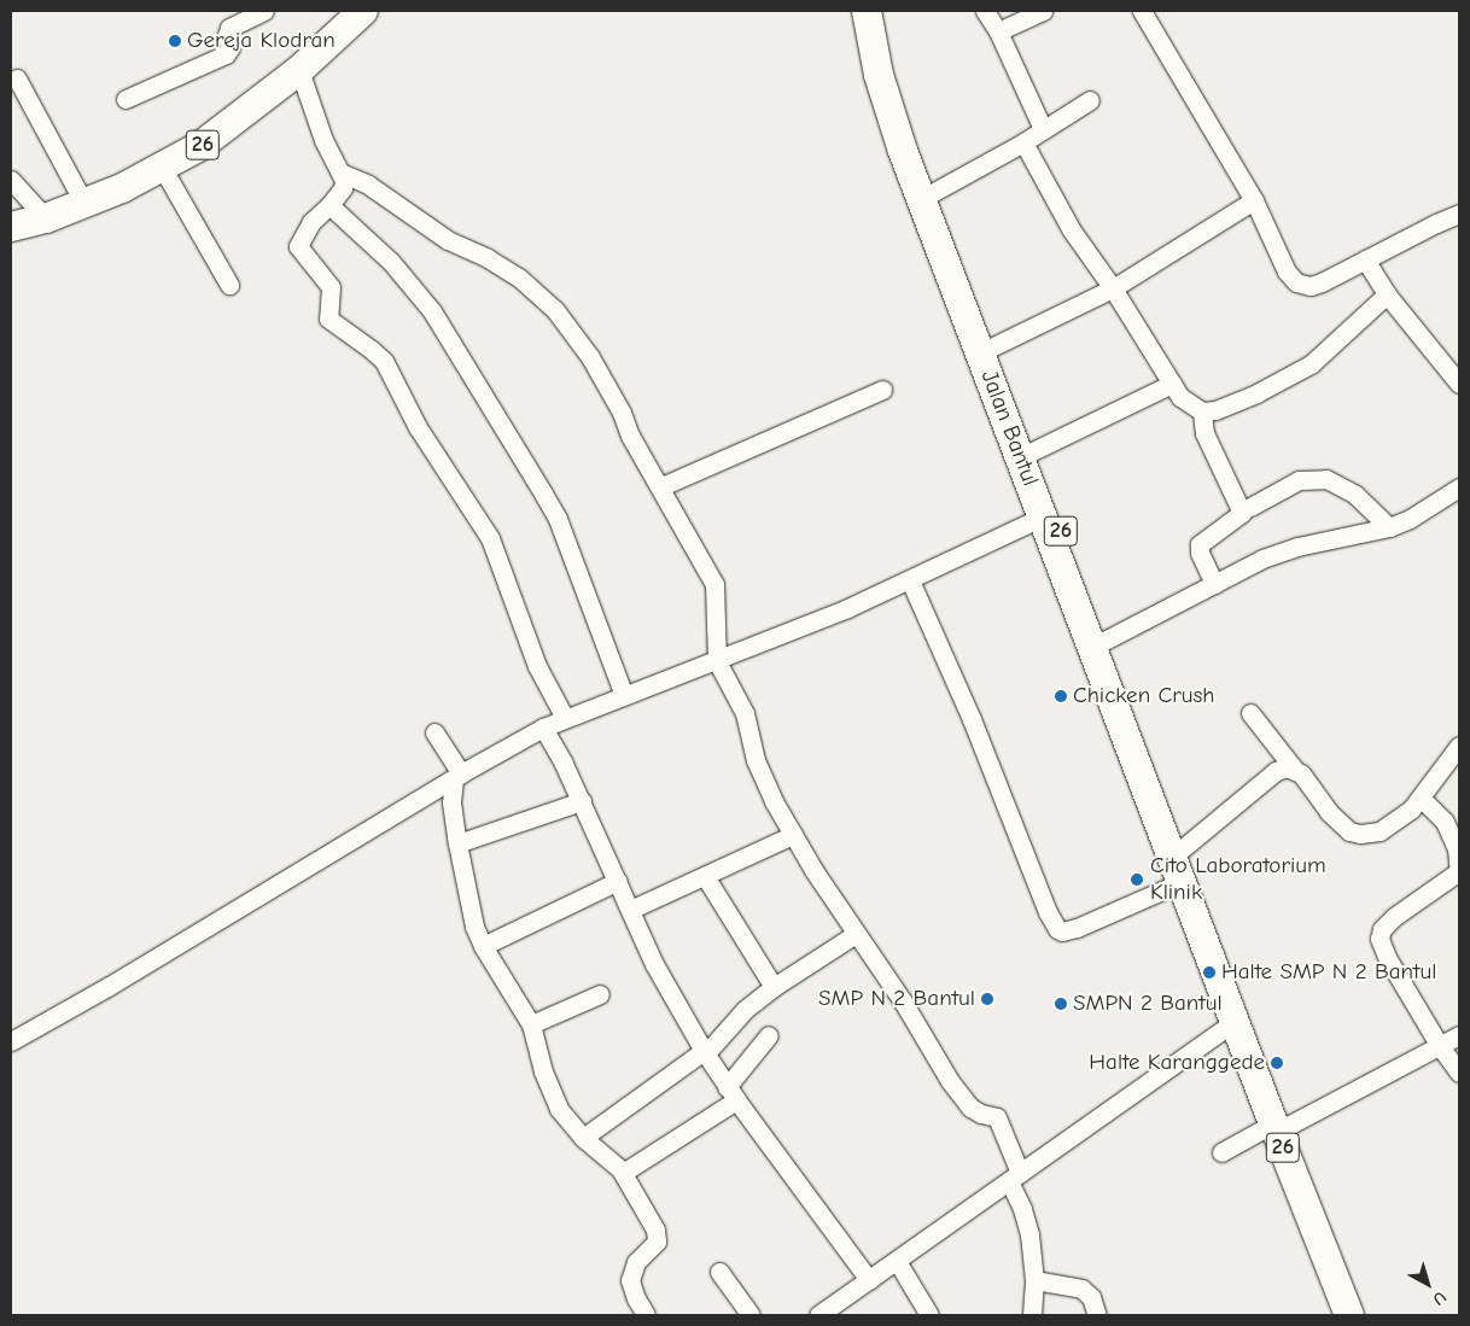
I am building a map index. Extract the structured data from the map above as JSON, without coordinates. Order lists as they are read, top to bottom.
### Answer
{
  "streets": {
    "main road": ["26", "Jalan Bantul"]
  },
  "places": [
    "Gereja Klodran",
    "Chicken Crush",
    "Cito Laboratorium Klinik",
    "Halte SMP N 2 Bantul",
    "SMP N 2 Bantul",
    "SMPN 2 Bantul",
    "Halte Karanggede"
  ],
  "north": "bottom right"
}
